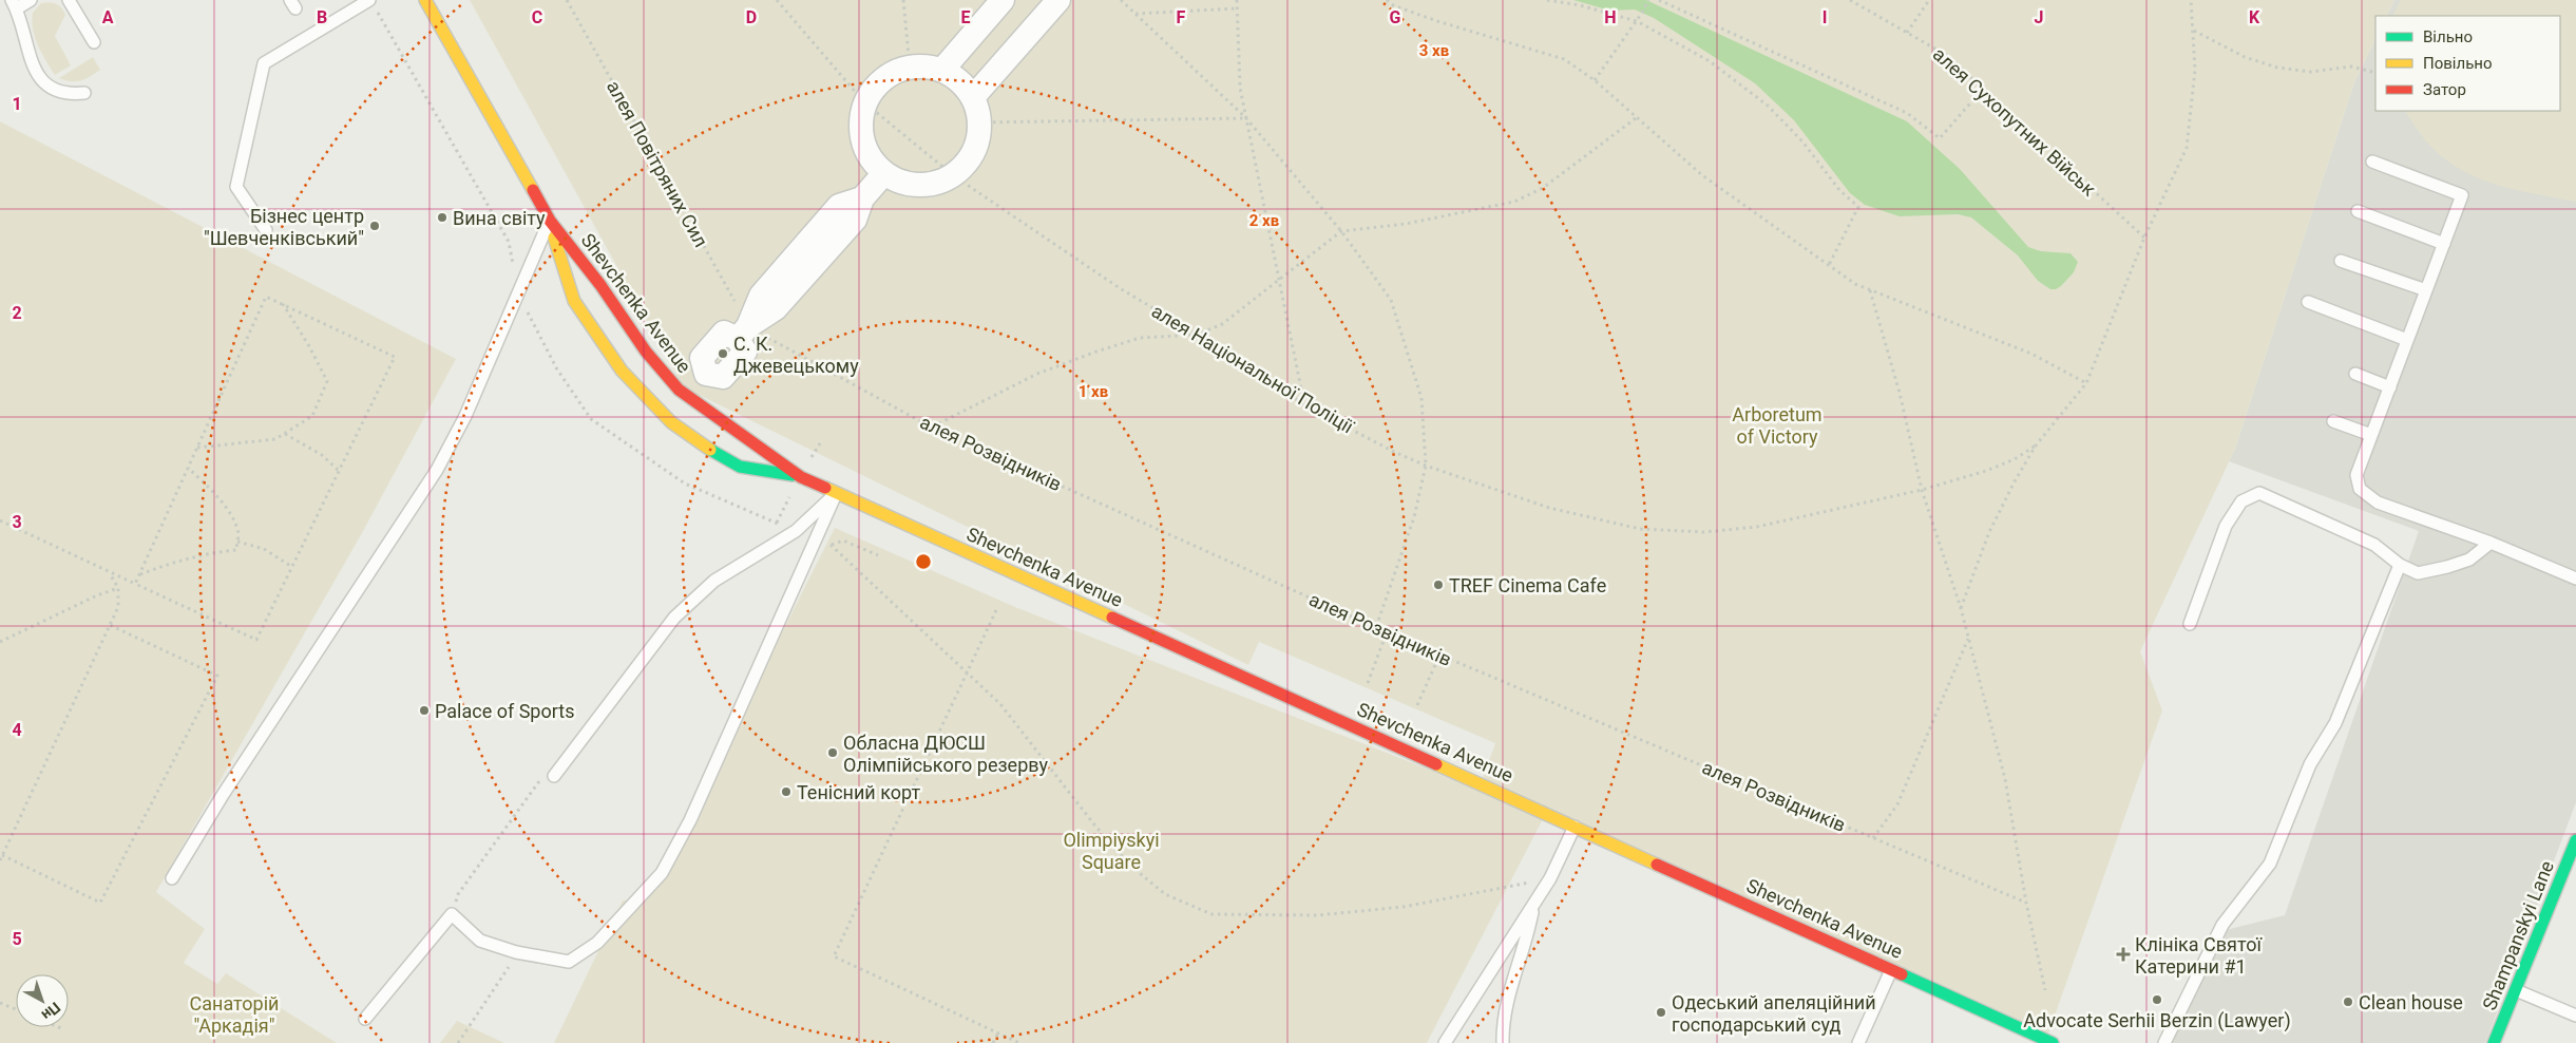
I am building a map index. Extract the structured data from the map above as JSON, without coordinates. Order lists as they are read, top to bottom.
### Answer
{
  "streets": {
    "main road": ["Shevchenka Avenue", "Shampanskyi Lane"],
    "path": [
      "алея Сухопутних Військ",
      "алея Повітряних Сил",
      "алея Національної Поліції",
      "алея Розвідників"
    ]
  },
  "crossings": [
    ["алея Повітряних Сил", "алея Розвідників"]
  ],
  "parks": ["Arboretum of Victory", "Olimpiyskyi Square", "Санаторій \"Аркадія\""],
  "places": {
    "other": [
      "Вина світу",
      "Бізнес центр \"Шевченківський\"",
      "С. К. Джевецькому",
      "TREF Cinema Cafe",
      "Palace of Sports",
      "Обласна ДЮСШ Олімпійського резерву",
      "Тенісний корт",
      "Advocate Serhii Berzin (Lawyer)",
      "Clean house",
      "Одеський апеляційний господарський суд"
    ],
    "health": ["Клініка Святої Катерини #1"]
  },
  "legend": ["Вільно", "Повільно", "Затор"],
  "north": "bottom right",
  "grid": {
    "columns": [
      "A",
      "B",
      "C",
      "D",
      "E",
      "F",
      "G",
      "H",
      "I",
      "J",
      "K"
    ],
    "rows": [
      "1",
      "2",
      "3",
      "4",
      "5"
    ]
  },
  "rings": ["3 хв", "2 хв", "1 хв"]
}
